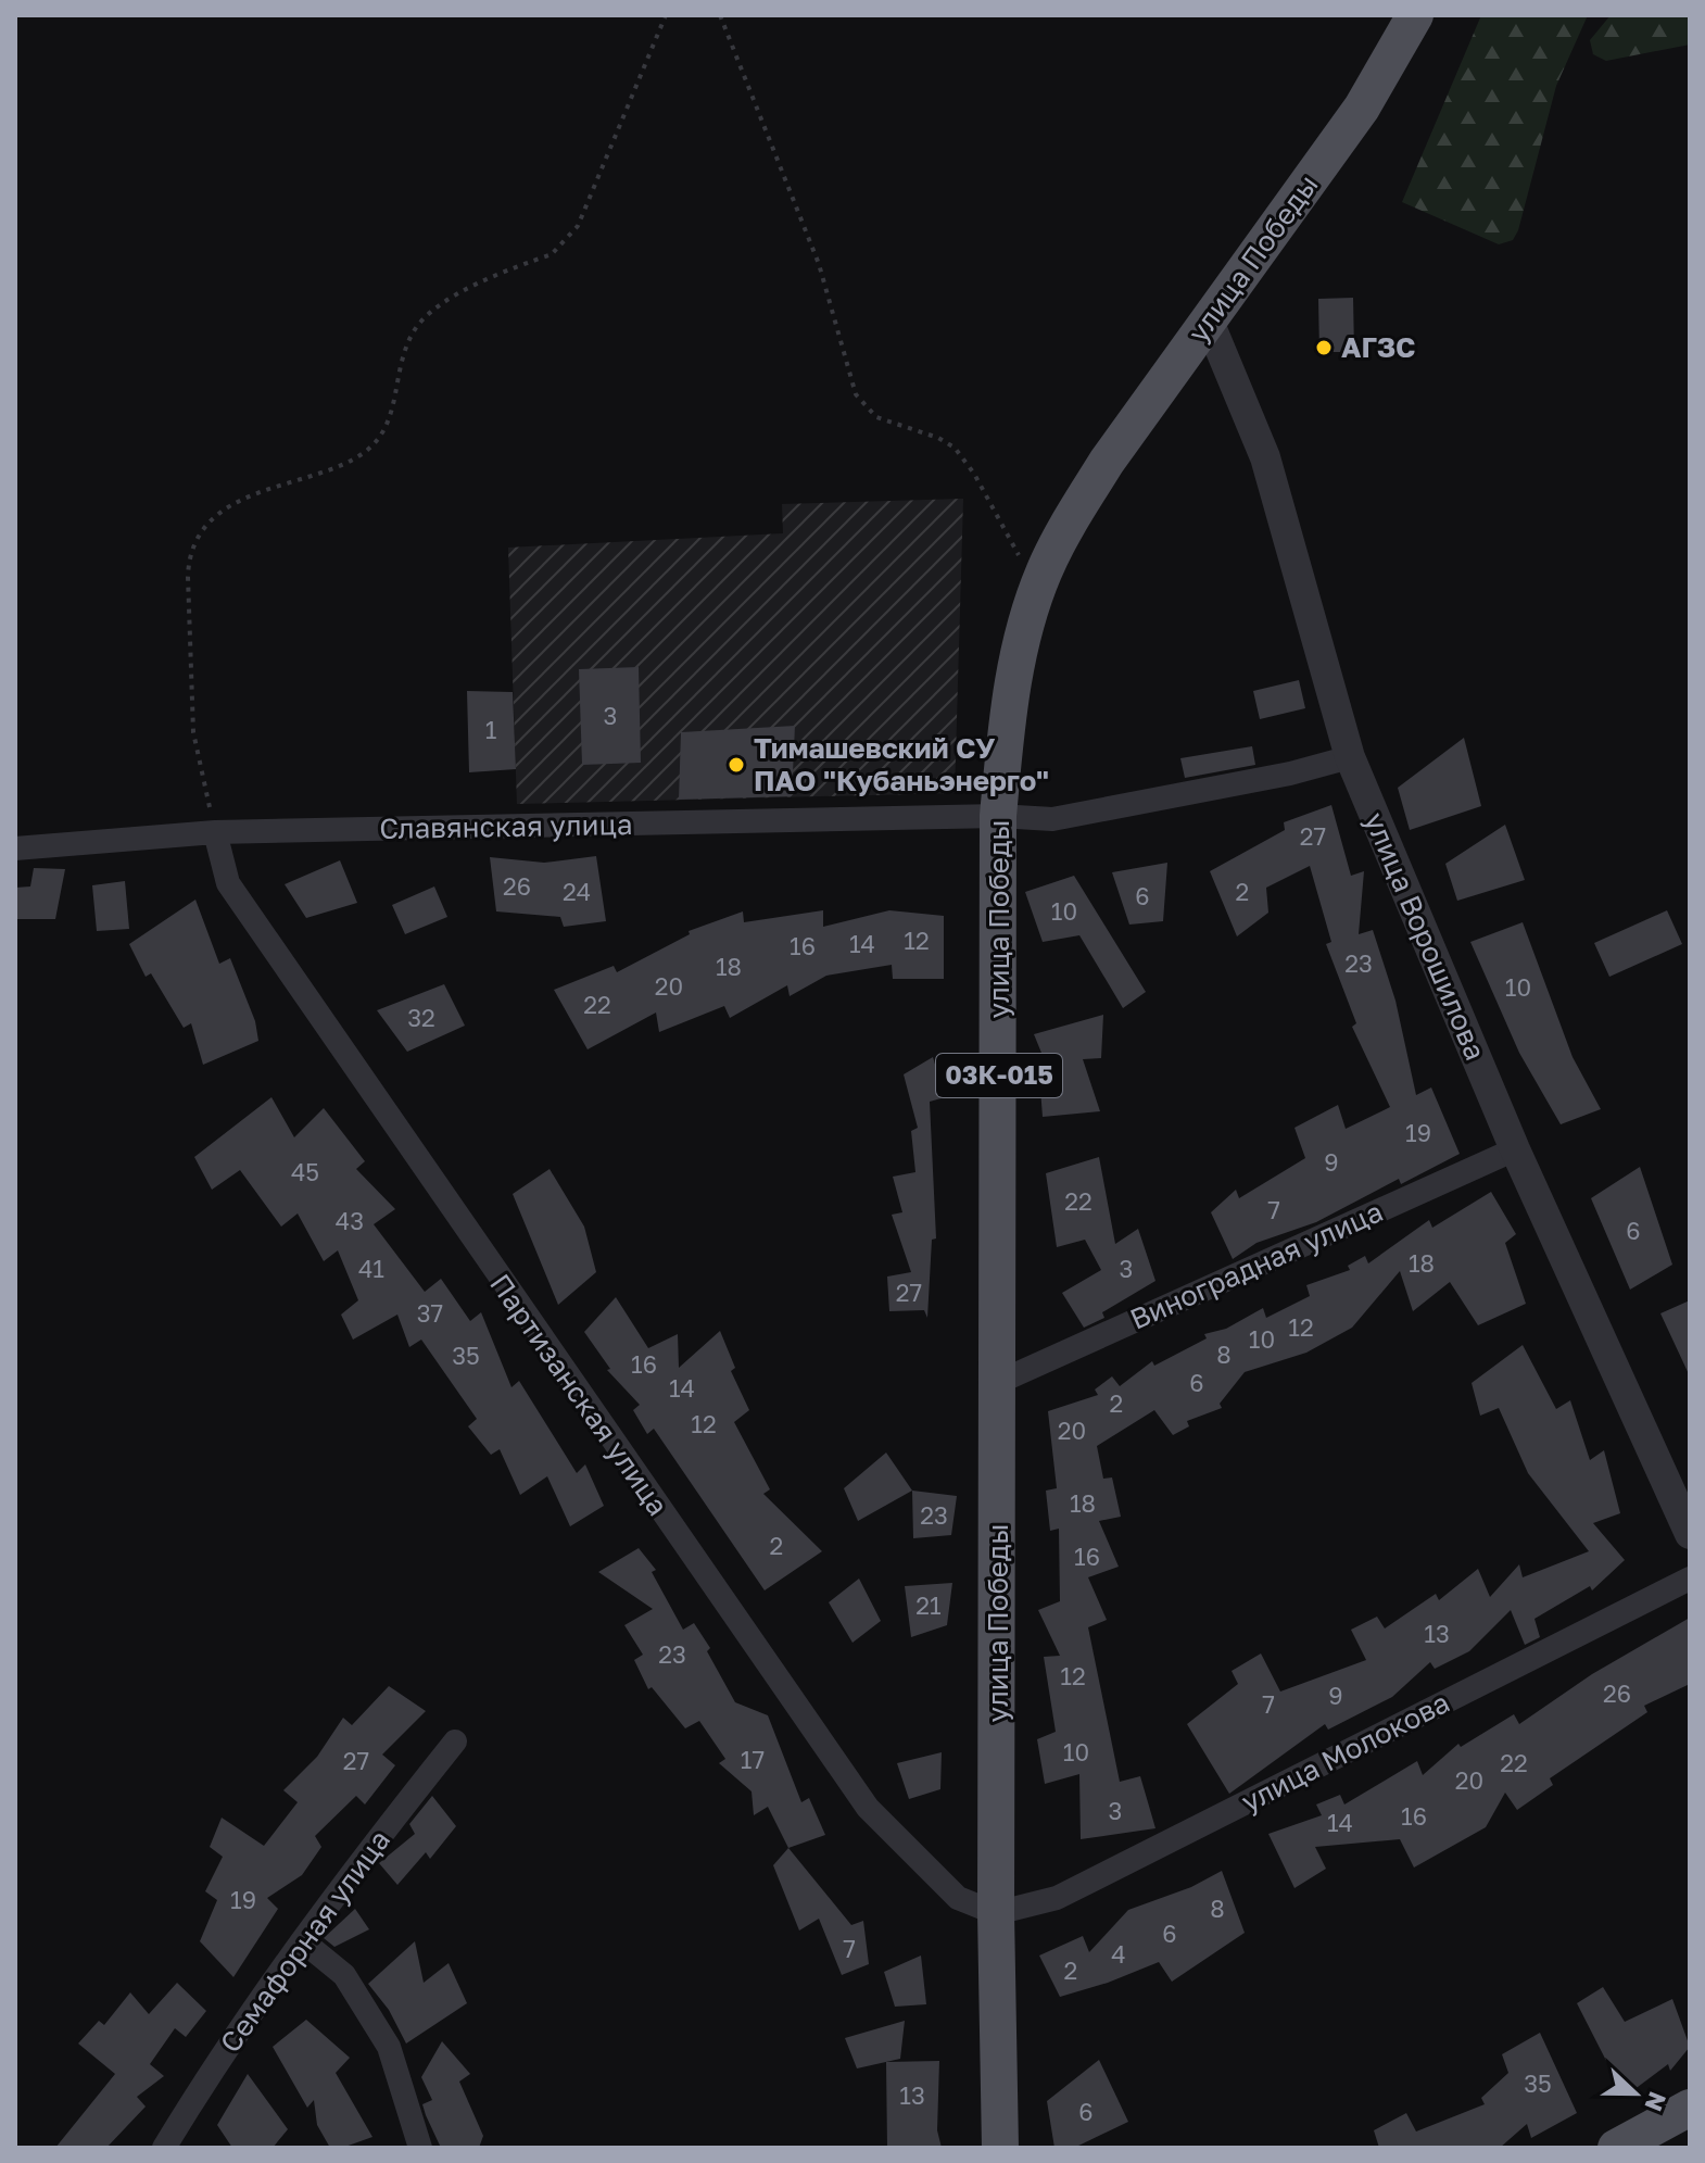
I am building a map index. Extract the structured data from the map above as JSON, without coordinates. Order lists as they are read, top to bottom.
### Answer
{
  "streets": {
    "main road": ["улица Победы", "03К-015"],
    "street": [
      "Славянская улица",
      "улица Ворошилова",
      "Виноградная улица",
      "Партизанская улица",
      "улица Молокова",
      "Семафорная улица"
    ]
  },
  "crossings": [
    ["улица Победы", "Славянская улица"],
    ["улица Победы", "улица Ворошилова"],
    ["улица Победы", "Виноградная улица"],
    ["улица Победы", "Партизанская улица"],
    ["улица Победы", "улица Молокова"],
    ["Славянская улица", "улица Ворошилова"],
    ["Славянская улица", "Партизанская улица"],
    ["улица Ворошилова", "Виноградная улица"],
    ["Партизанская улица", "улица Молокова"]
  ],
  "places": ["АГЗС", "Тимашевский СУ ПАО \"Кубаньэнерго\""],
  "house_numbers": [
    "3",
    "1",
    "27",
    "26",
    "24",
    "2",
    "6",
    "10",
    "12",
    "14",
    "16",
    "23",
    "18",
    "20",
    "10",
    "22",
    "32",
    "19",
    "9",
    "45",
    "22",
    "7",
    "43",
    "6",
    "18",
    "41",
    "3",
    "27",
    "37",
    "12",
    "10",
    "8",
    "35",
    "16",
    "6",
    "14",
    "2",
    "12",
    "20",
    "18",
    "23",
    "2",
    "16",
    "21",
    "13",
    "23",
    "12",
    "26",
    "9",
    "7",
    "10",
    "17",
    "27",
    "22",
    "20",
    "3",
    "16",
    "14",
    "19",
    "8",
    "6",
    "7",
    "4",
    "2",
    "35",
    "13",
    "6"
  ],
  "north": "right"
}
